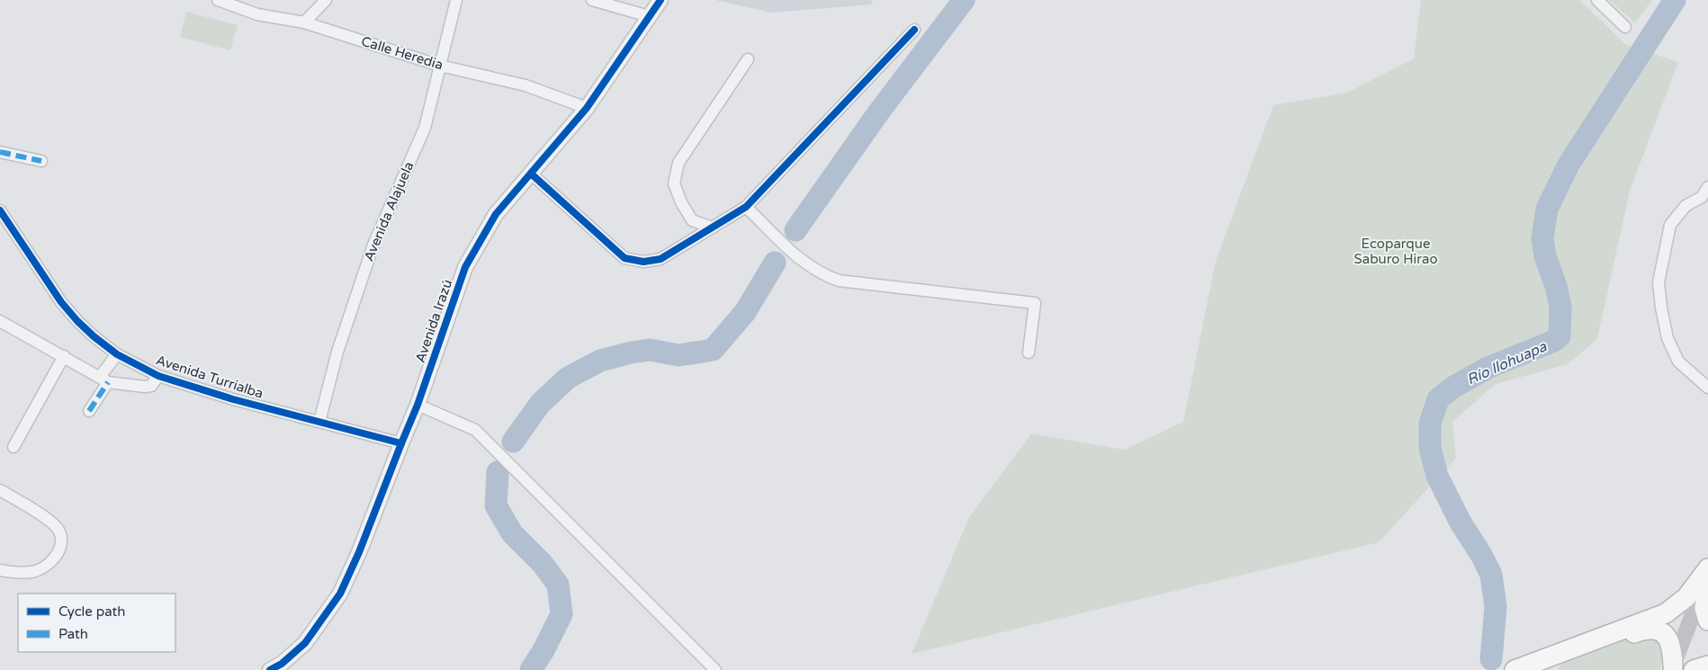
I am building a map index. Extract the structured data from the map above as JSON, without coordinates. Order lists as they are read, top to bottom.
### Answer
{
  "streets": {
    "street": [
      "Calle Heredia",
      "Avenida Alajuela",
      "Avenida Irazú",
      "Avenida Turrialba"
    ]
  },
  "crossings": [
    ["Calle Heredia", "Avenida Alajuela"],
    ["Calle Heredia", "Avenida Irazú"],
    ["Avenida Alajuela", "Avenida Turrialba"],
    ["Avenida Irazú", "Avenida Turrialba"]
  ],
  "water": ["Río Ilohuapa"],
  "parks": ["Ecoparque Saburo Hirao"],
  "legend": ["Cycle path", "Path"]
}
